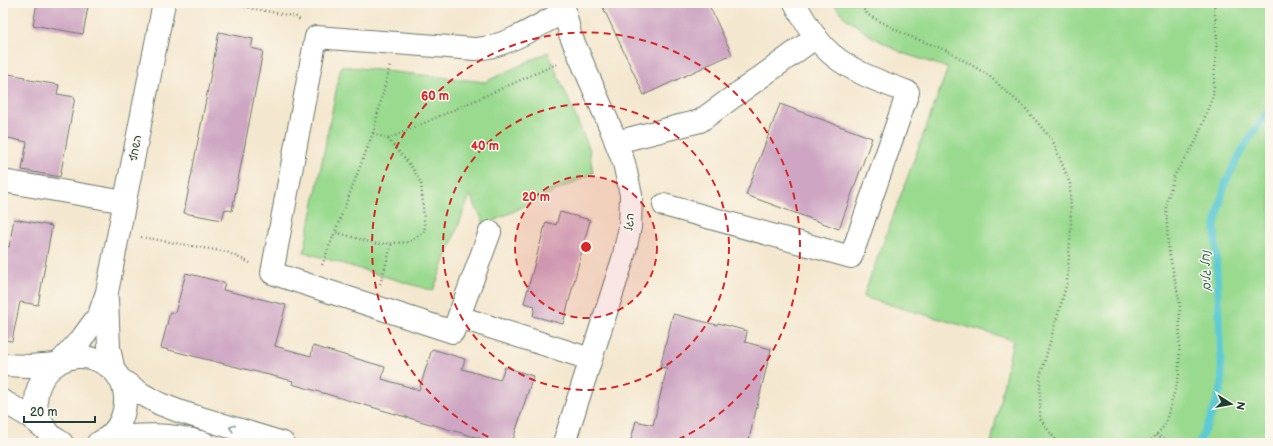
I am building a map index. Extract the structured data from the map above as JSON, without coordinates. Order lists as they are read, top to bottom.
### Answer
{
  "streets": {
    "street": ["השחף", "הגל"]
  },
  "water": ["נחל גלים"],
  "scale_bar": "20 m",
  "north": "right",
  "rings": ["60 m", "40 m", "20 m"]
}
